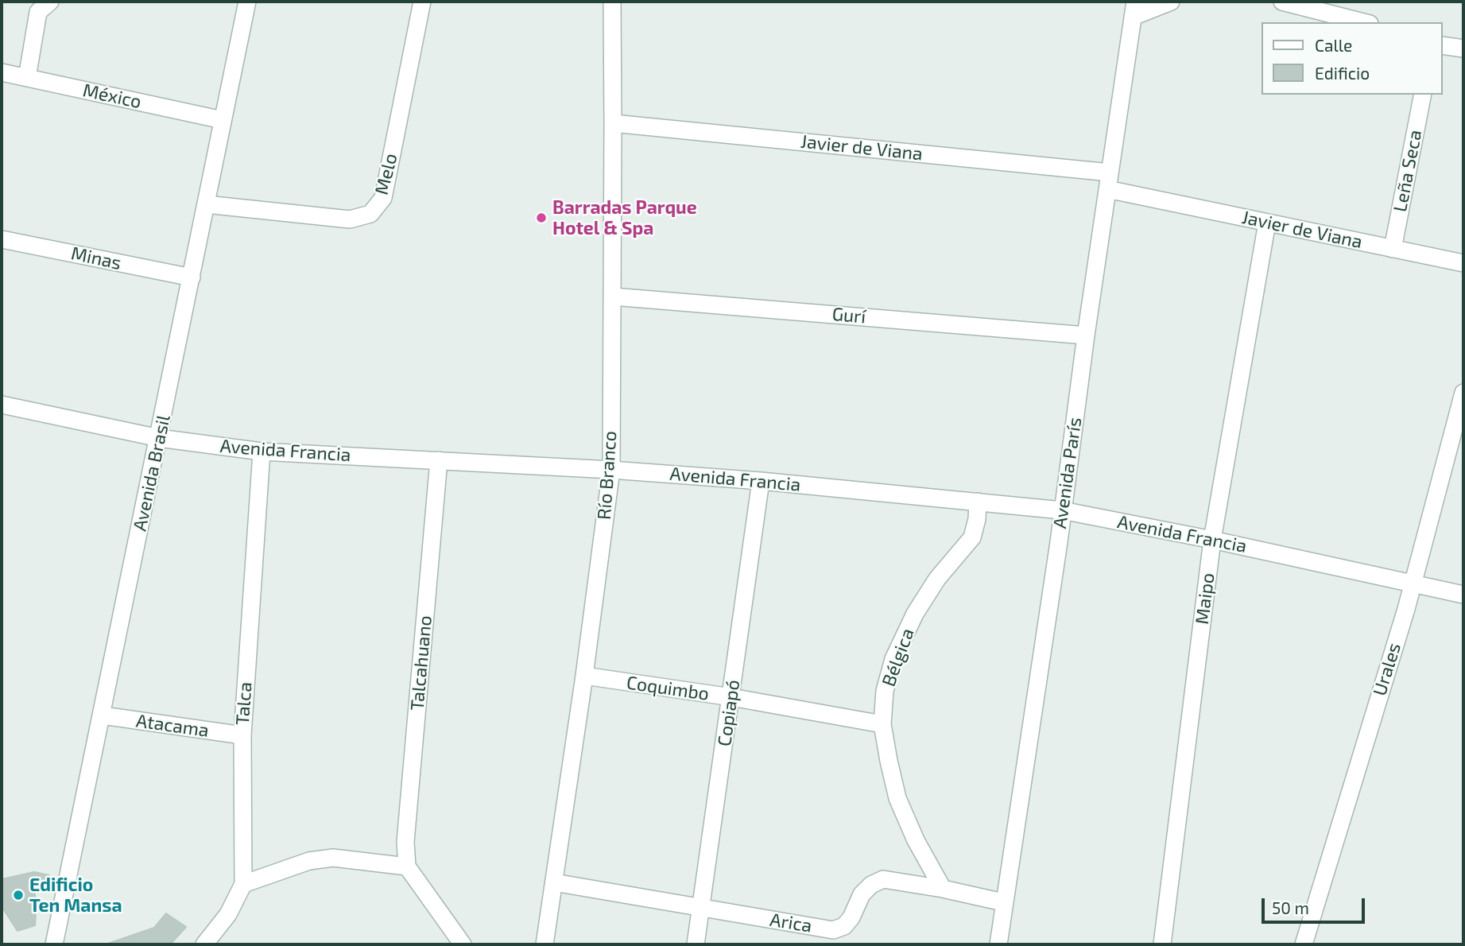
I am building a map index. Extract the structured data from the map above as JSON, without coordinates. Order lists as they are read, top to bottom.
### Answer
{
  "streets": {
    "street": [
      "México",
      "Javier de Viana",
      "Leña Seca",
      "Melo",
      "Minas",
      "Gurí",
      "Avenida Francia",
      "Avenida Brasil",
      "Avenida París",
      "Río Branco",
      "Maipo",
      "Bélgica",
      "Talcahuano",
      "Urales",
      "Coquimbo",
      "Talca",
      "Copiapó",
      "Atacama",
      "Arica"
    ]
  },
  "crossings": [
    ["México", "Avenida Brasil"],
    ["Javier de Viana", "Leña Seca"],
    ["Javier de Viana", "Avenida París"],
    ["Javier de Viana", "Río Branco"],
    ["Javier de Viana", "Maipo"],
    ["Melo", "Avenida Brasil"],
    ["Minas", "Avenida Brasil"],
    ["Gurí", "Avenida París"],
    ["Gurí", "Río Branco"],
    ["Avenida Francia", "Avenida Brasil"],
    ["Avenida Francia", "Avenida París"],
    ["Avenida Francia", "Río Branco"],
    ["Avenida Francia", "Maipo"],
    ["Avenida Francia", "Bélgica"],
    ["Avenida Francia", "Talcahuano"],
    ["Avenida Francia", "Urales"],
    ["Avenida Francia", "Talca"],
    ["Avenida Francia", "Copiapó"],
    ["Avenida Brasil", "Atacama"],
    ["Avenida París", "Arica"],
    ["Río Branco", "Coquimbo"],
    ["Río Branco", "Arica"],
    ["Bélgica", "Coquimbo"],
    ["Bélgica", "Arica"],
    ["Coquimbo", "Copiapó"],
    ["Talca", "Atacama"],
    ["Copiapó", "Arica"]
  ],
  "places": ["Barradas Parque Hotel & Spa", "Edificio Ten Mansa"],
  "legend": ["Calle", "Edificio"],
  "scale_bar": "50 m"
}
